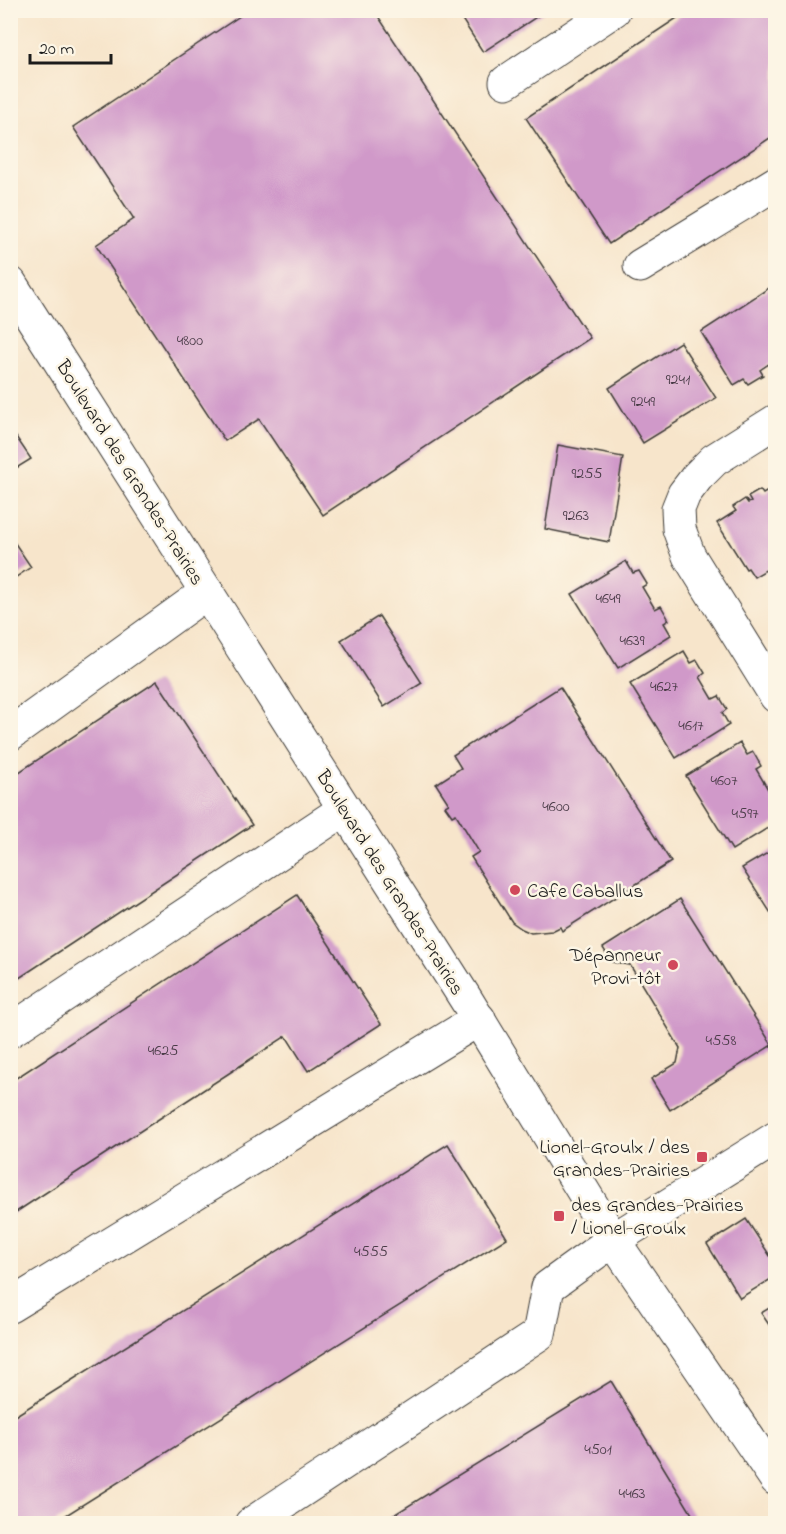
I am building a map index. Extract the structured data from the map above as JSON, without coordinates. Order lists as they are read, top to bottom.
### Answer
{
  "streets": {
    "main road": ["Boulevard des Grandes-Prairies"]
  },
  "places": {
    "other": ["Cafe Caballus", "Dépanneur Provi-tôt"],
    "transit": ["Lionel-Groulx / des Grandes-Prairies", "des Grandes-Prairies / Lionel-Groulx"]
  },
  "house_numbers": [
    "4800",
    "9241",
    "9249",
    "9255",
    "9263",
    "4649",
    "4639",
    "4627",
    "4617",
    "4607",
    "4600",
    "4597",
    "4558",
    "4625",
    "4555",
    "4501",
    "4463"
  ],
  "scale_bar": "20 m"
}
